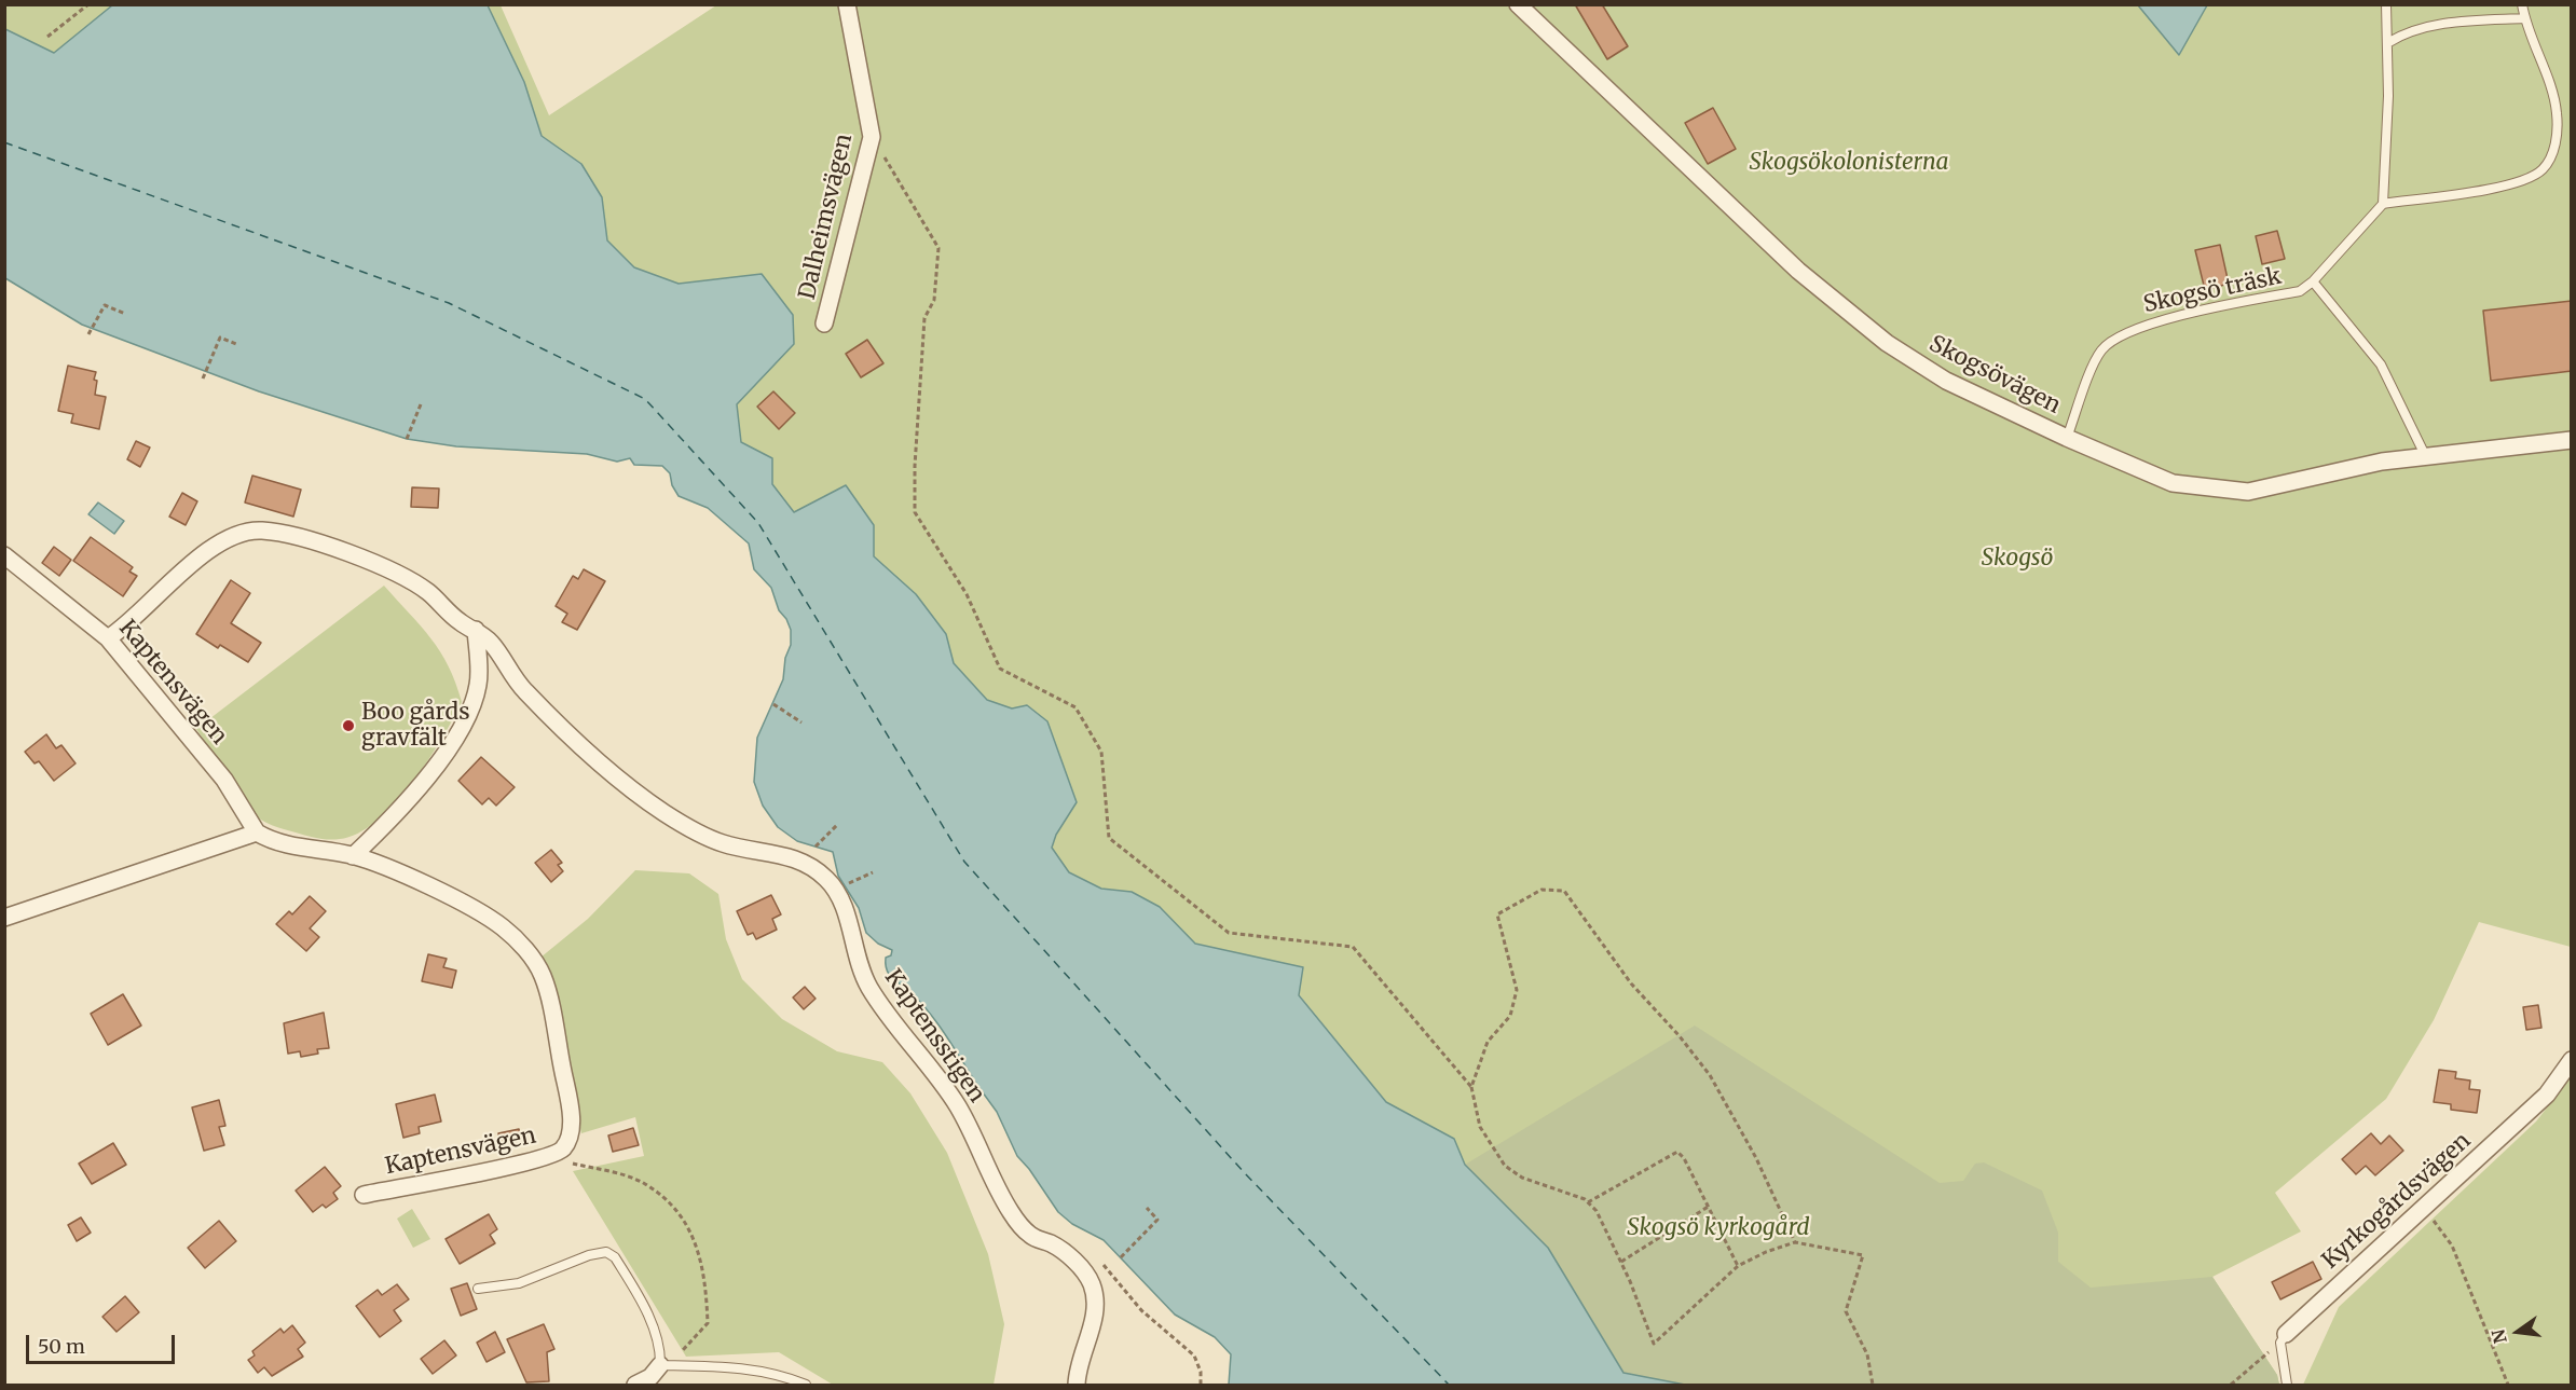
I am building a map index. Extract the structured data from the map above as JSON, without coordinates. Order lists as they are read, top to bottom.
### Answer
{
  "streets": {
    "street": [
      "Dalheimsvägen",
      "Skogsövägen",
      "Kaptensvägen",
      "Kaptensstigen",
      "Kyrkogårdsvägen"
    ],
    "lane": ["Skogsö träsk"]
  },
  "crossings": [
    ["Skogsö träsk", "Skogsövägen"],
    ["Kaptensvägen", "Kaptensstigen"]
  ],
  "parks": ["Skogsökolonisterna", "Skogsö", "Skogsö kyrkogård"],
  "places": ["Boo gårds gravfält"],
  "scale_bar": "50 m",
  "north": "left"
}
